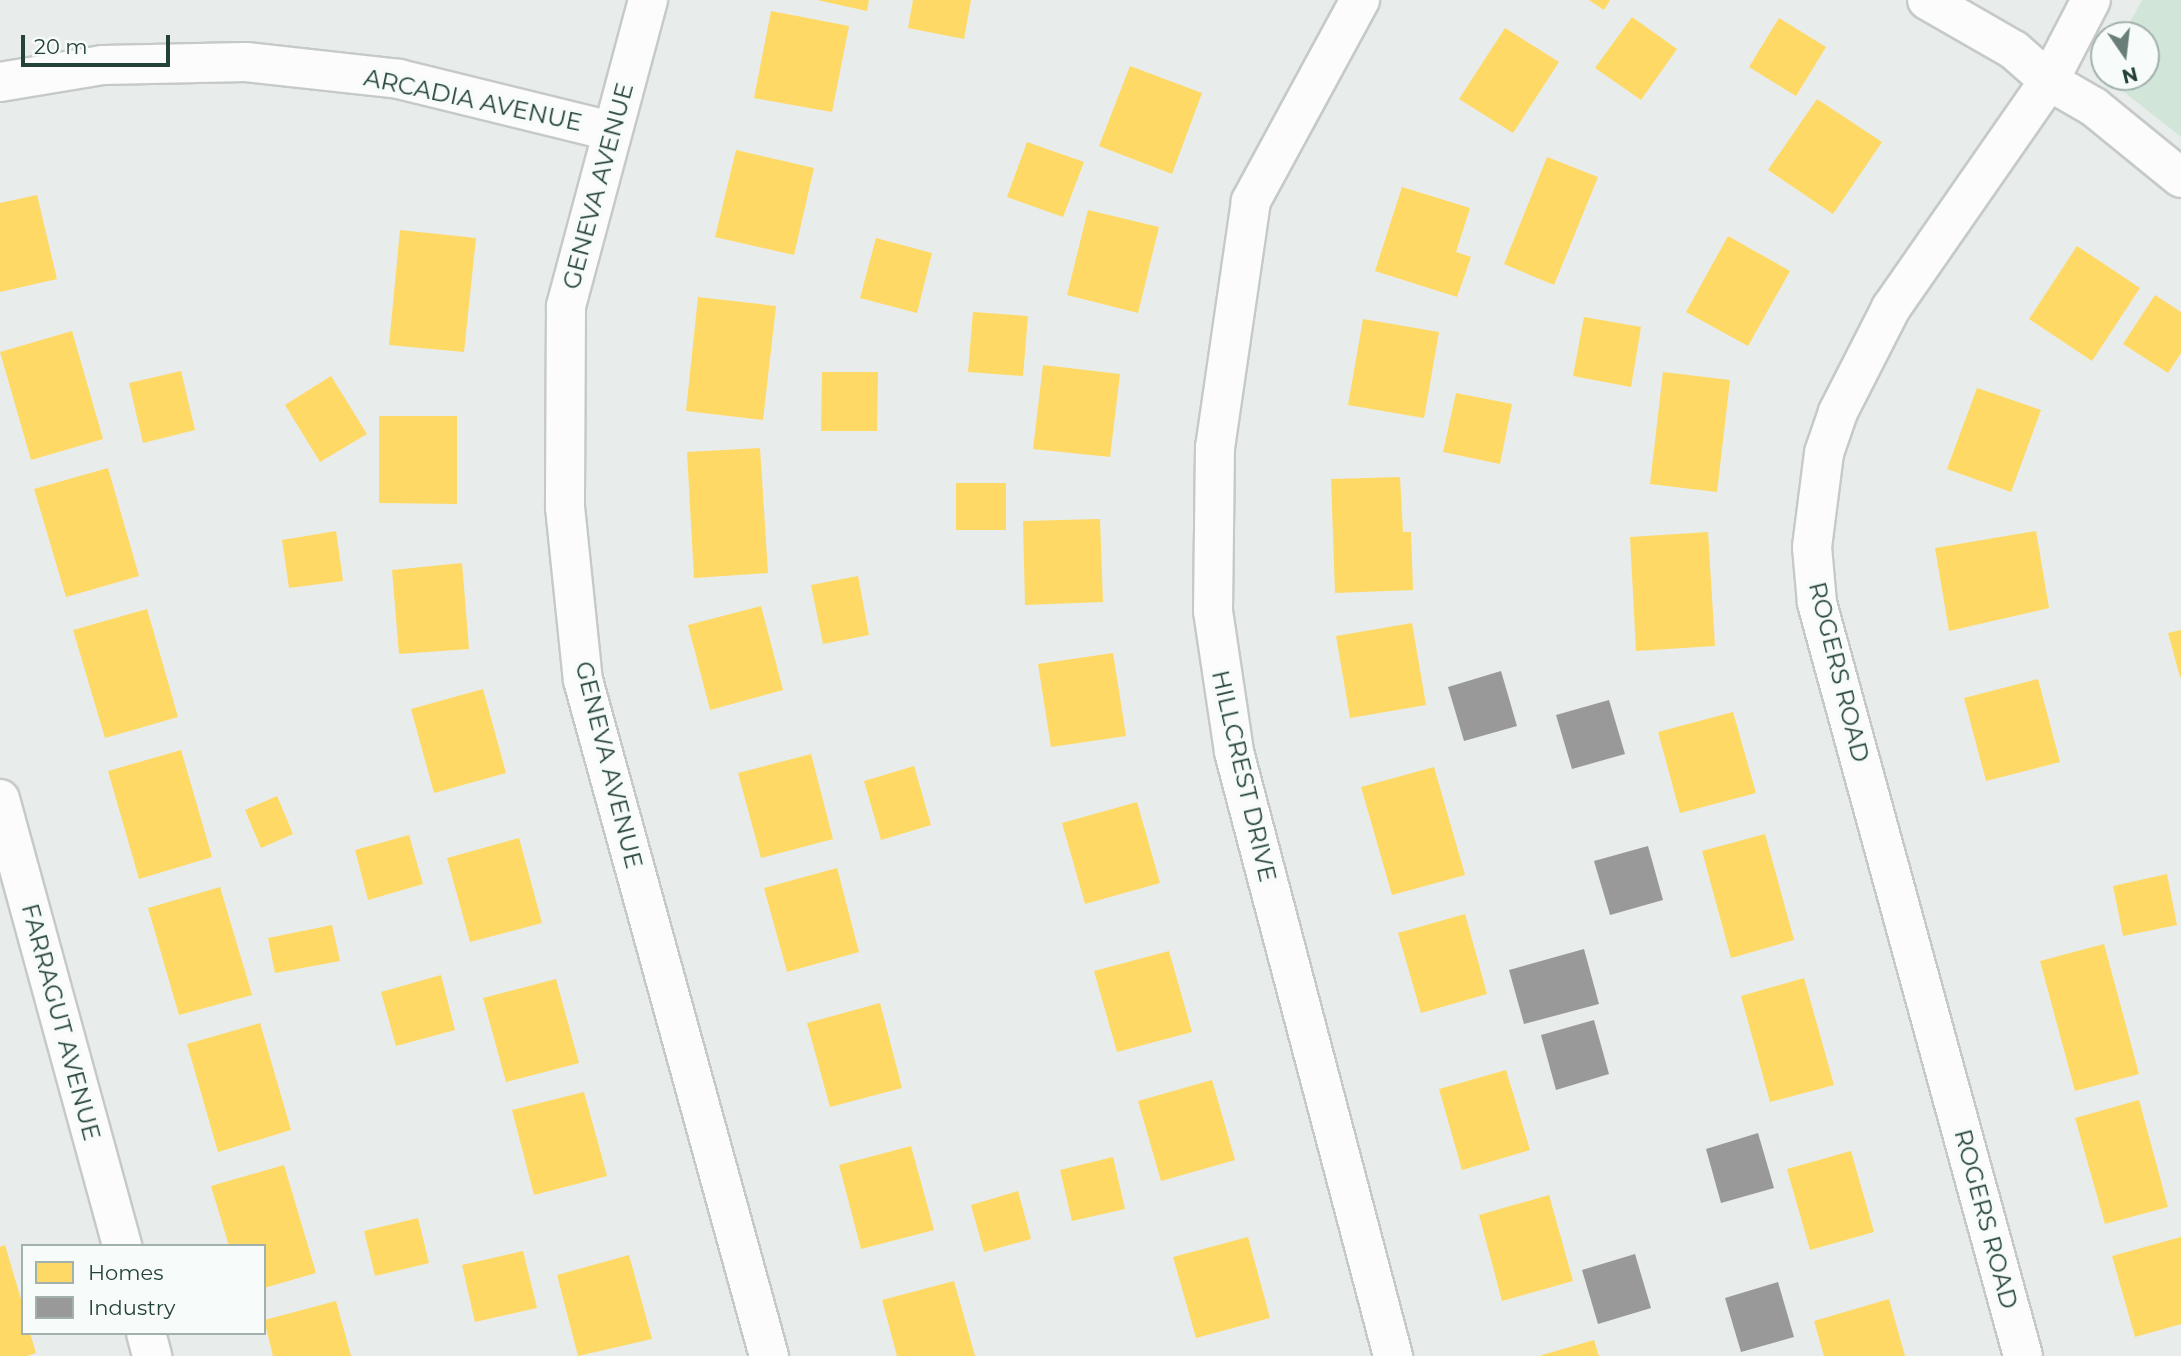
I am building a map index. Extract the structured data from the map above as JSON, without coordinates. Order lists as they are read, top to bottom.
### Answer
{
  "streets": {
    "street": [
      "ARCADIA AVENUE",
      "GENEVA AVENUE",
      "ROGERS ROAD",
      "HILLCREST DRIVE",
      "FARRAGUT AVENUE"
    ]
  },
  "crossings": [
    ["ARCADIA AVENUE", "GENEVA AVENUE"]
  ],
  "legend": ["Homes", "Industry"],
  "scale_bar": "20 m",
  "north": "bottom"
}
